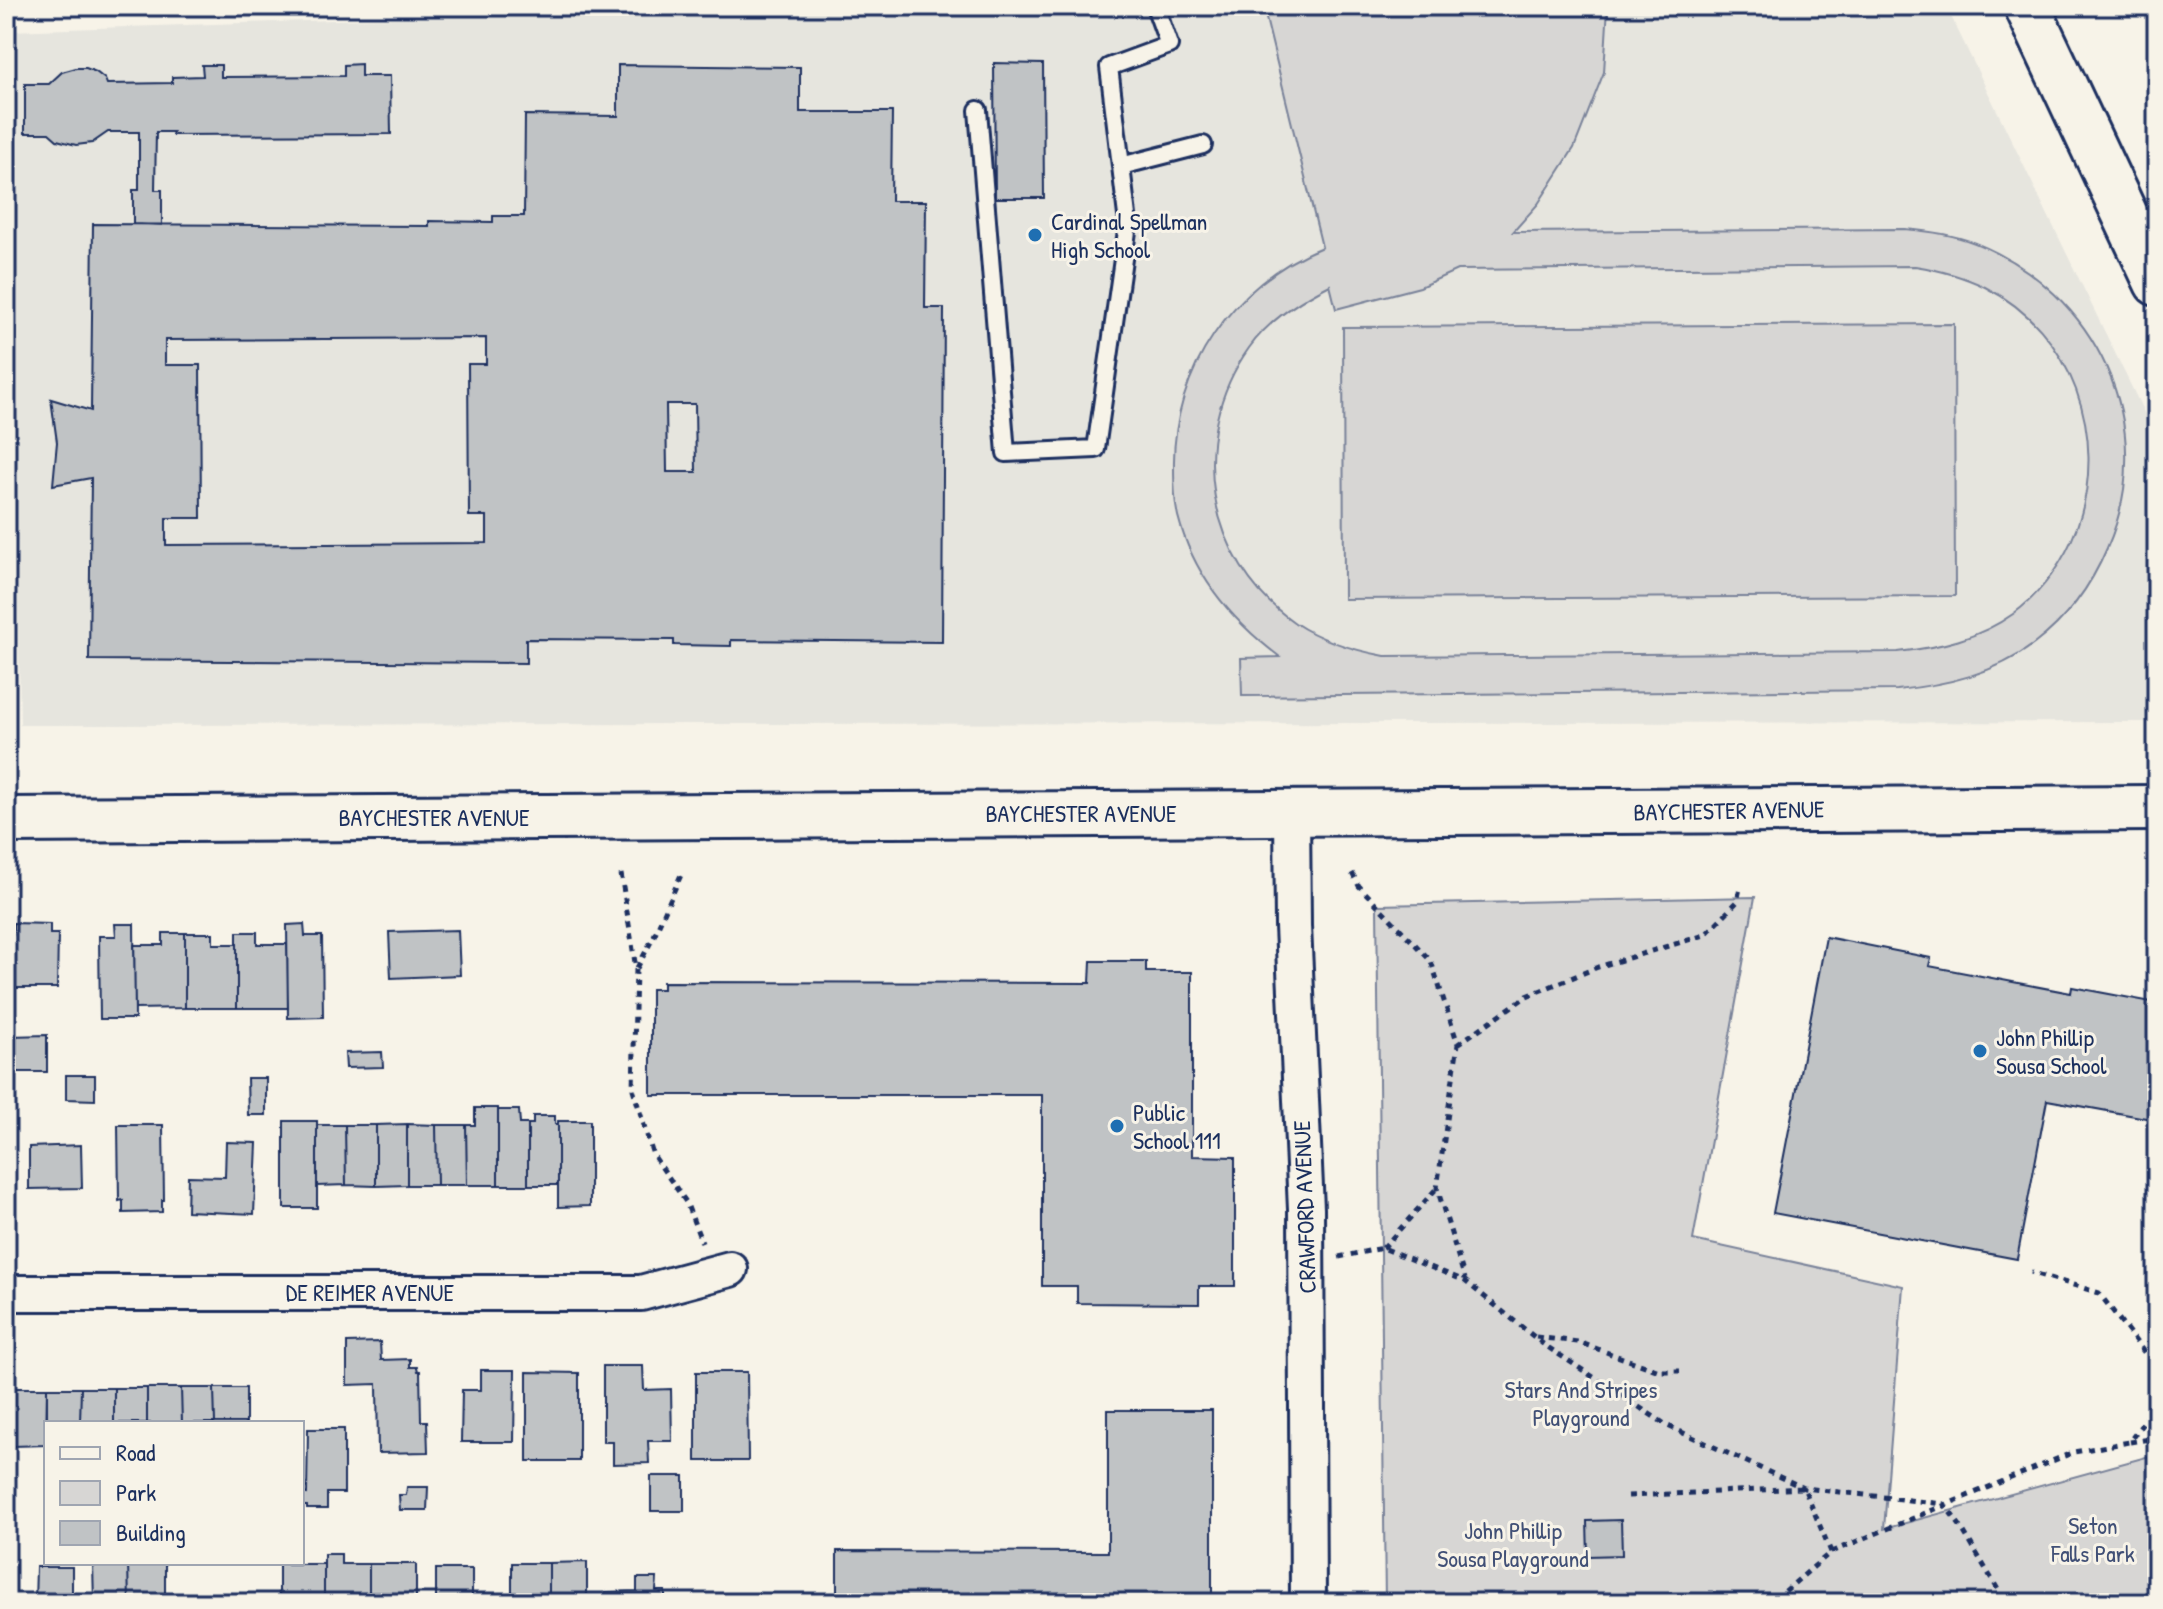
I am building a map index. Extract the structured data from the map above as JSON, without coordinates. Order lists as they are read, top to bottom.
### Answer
{
  "streets": {
    "main road": ["BAYCHESTER AVENUE"],
    "street": ["CRAWFORD AVENUE", "DE REIMER AVENUE"]
  },
  "crossings": [
    ["BAYCHESTER AVENUE", "CRAWFORD AVENUE"]
  ],
  "parks": ["Stars And Stripes Playground", "Seton Falls Park", "John Phillip Sousa Playground"],
  "places": ["Cardinal Spellman High School", "John Phillip Sousa School", "Public School 111"],
  "legend": ["Road", "Park", "Building"]
}
